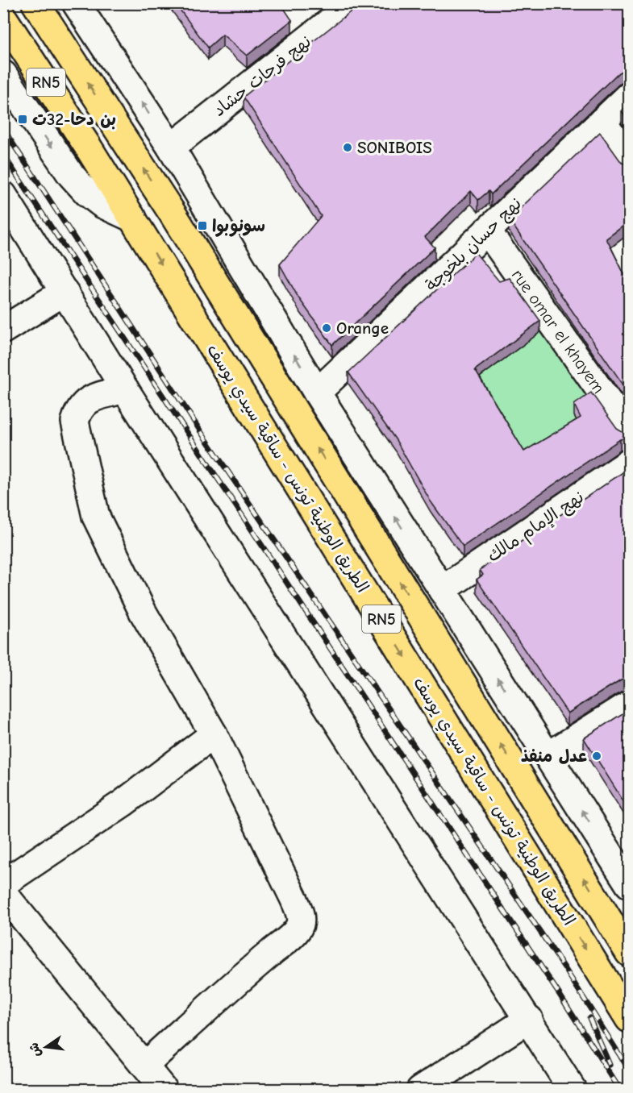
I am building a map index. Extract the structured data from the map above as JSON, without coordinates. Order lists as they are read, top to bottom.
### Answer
{
  "streets": {
    "highway": ["RN5", "الطريق الوطنية تونس - ساقية سيدي يوسف"],
    "street": [
      "نهج فرحات حشاد",
      "نهج حسان بلخوجة",
      "rue omar el khayem",
      "نهج الإمام مالك"
    ]
  },
  "crossings": [
    ["نهج حسان بلخوجة", "rue omar el khayem"]
  ],
  "places": {
    "transit": ["بن دحا-32ت", "سونوبوا"],
    "other": ["SONIBOIS", "Orange", "عدل منفذ"]
  },
  "north": "left"
}
